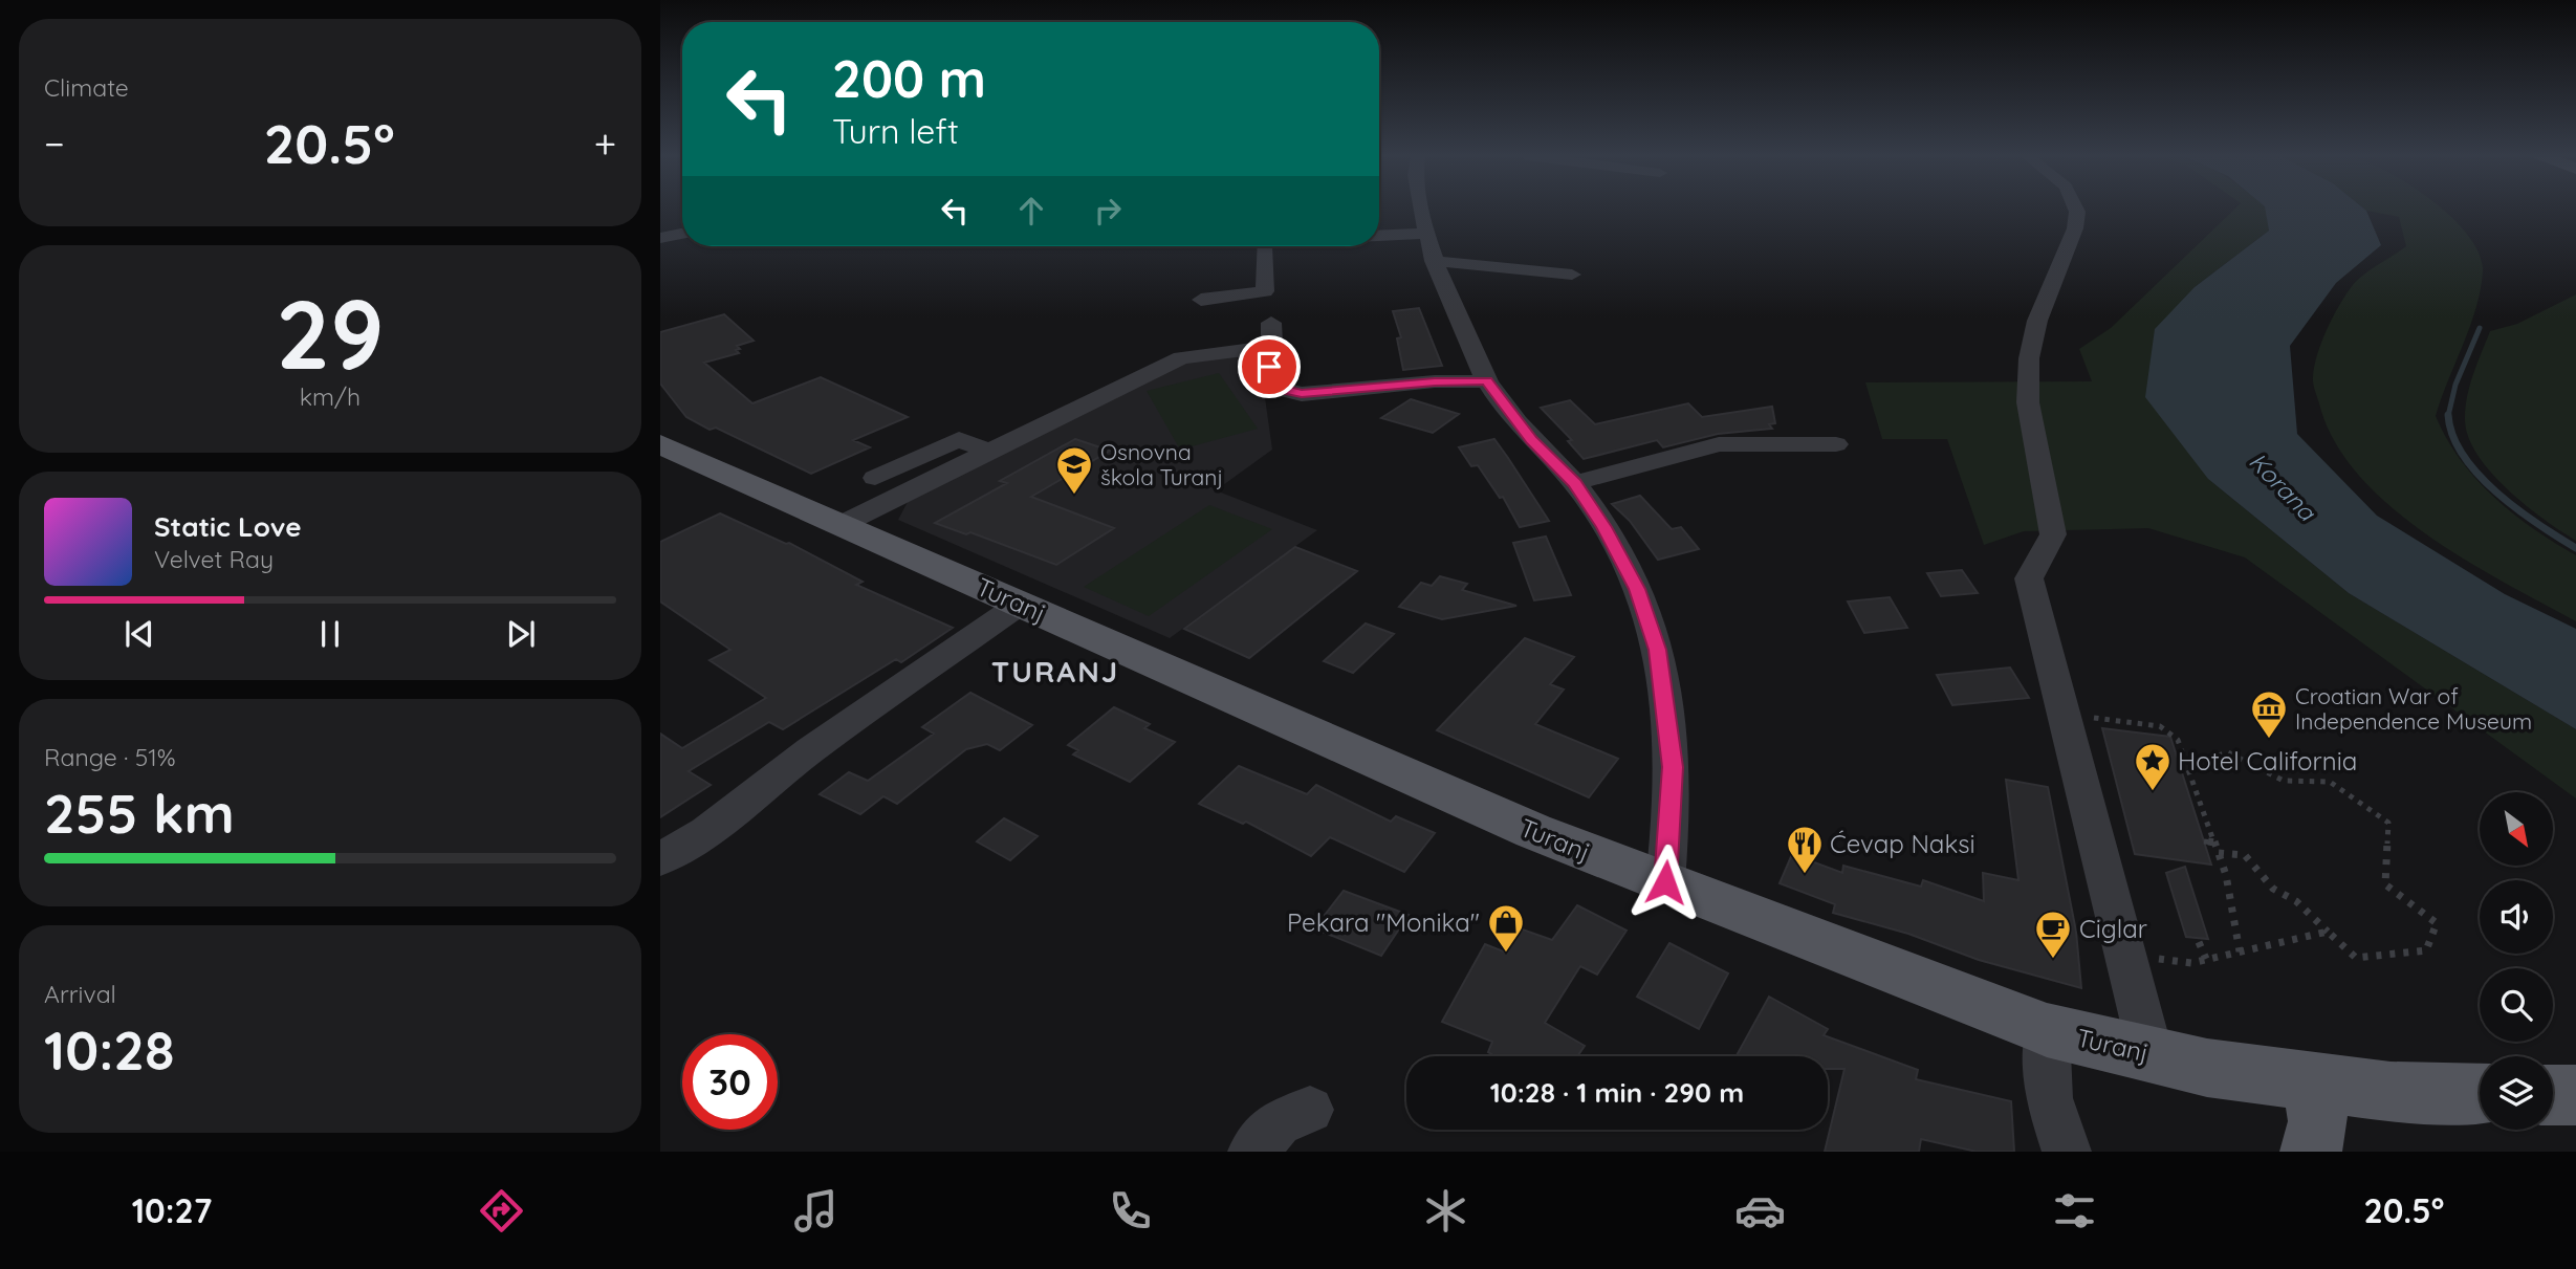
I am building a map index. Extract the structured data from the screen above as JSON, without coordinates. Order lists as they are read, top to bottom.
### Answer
{
  "streets": {
    "main road": ["Turanj"]
  },
  "districts": ["TURANJ"],
  "water": ["Korana"],
  "places": {
    "school or university": ["Osnovna škola Turanj"],
    "museum": ["Croatian War of Independence Museum"],
    "place": ["Hotel California"],
    "restaurant": ["Ćevap Naksi"],
    "shop": ["Pekara \"Monika\""],
    "cafe": ["Ciglar"]
  },
  "north": "bottom right",
  "page": {
    "tile": [
      "Climate",
      ["29", "km/h"],
      ["Range · 51%", "255 km"],
      ["Arrival", "10:28"]
    ],
    "turn": ["200 m", "Turn left"],
    "heat": ["−", "20.5°", "+"],
    "song": ["Static Love", "Velvet Ray"],
    "limit": "30",
    "trip": "10:28 · 1 min · 290 m",
    "tabs": ["10:27", "20.5°"]
  }
}
